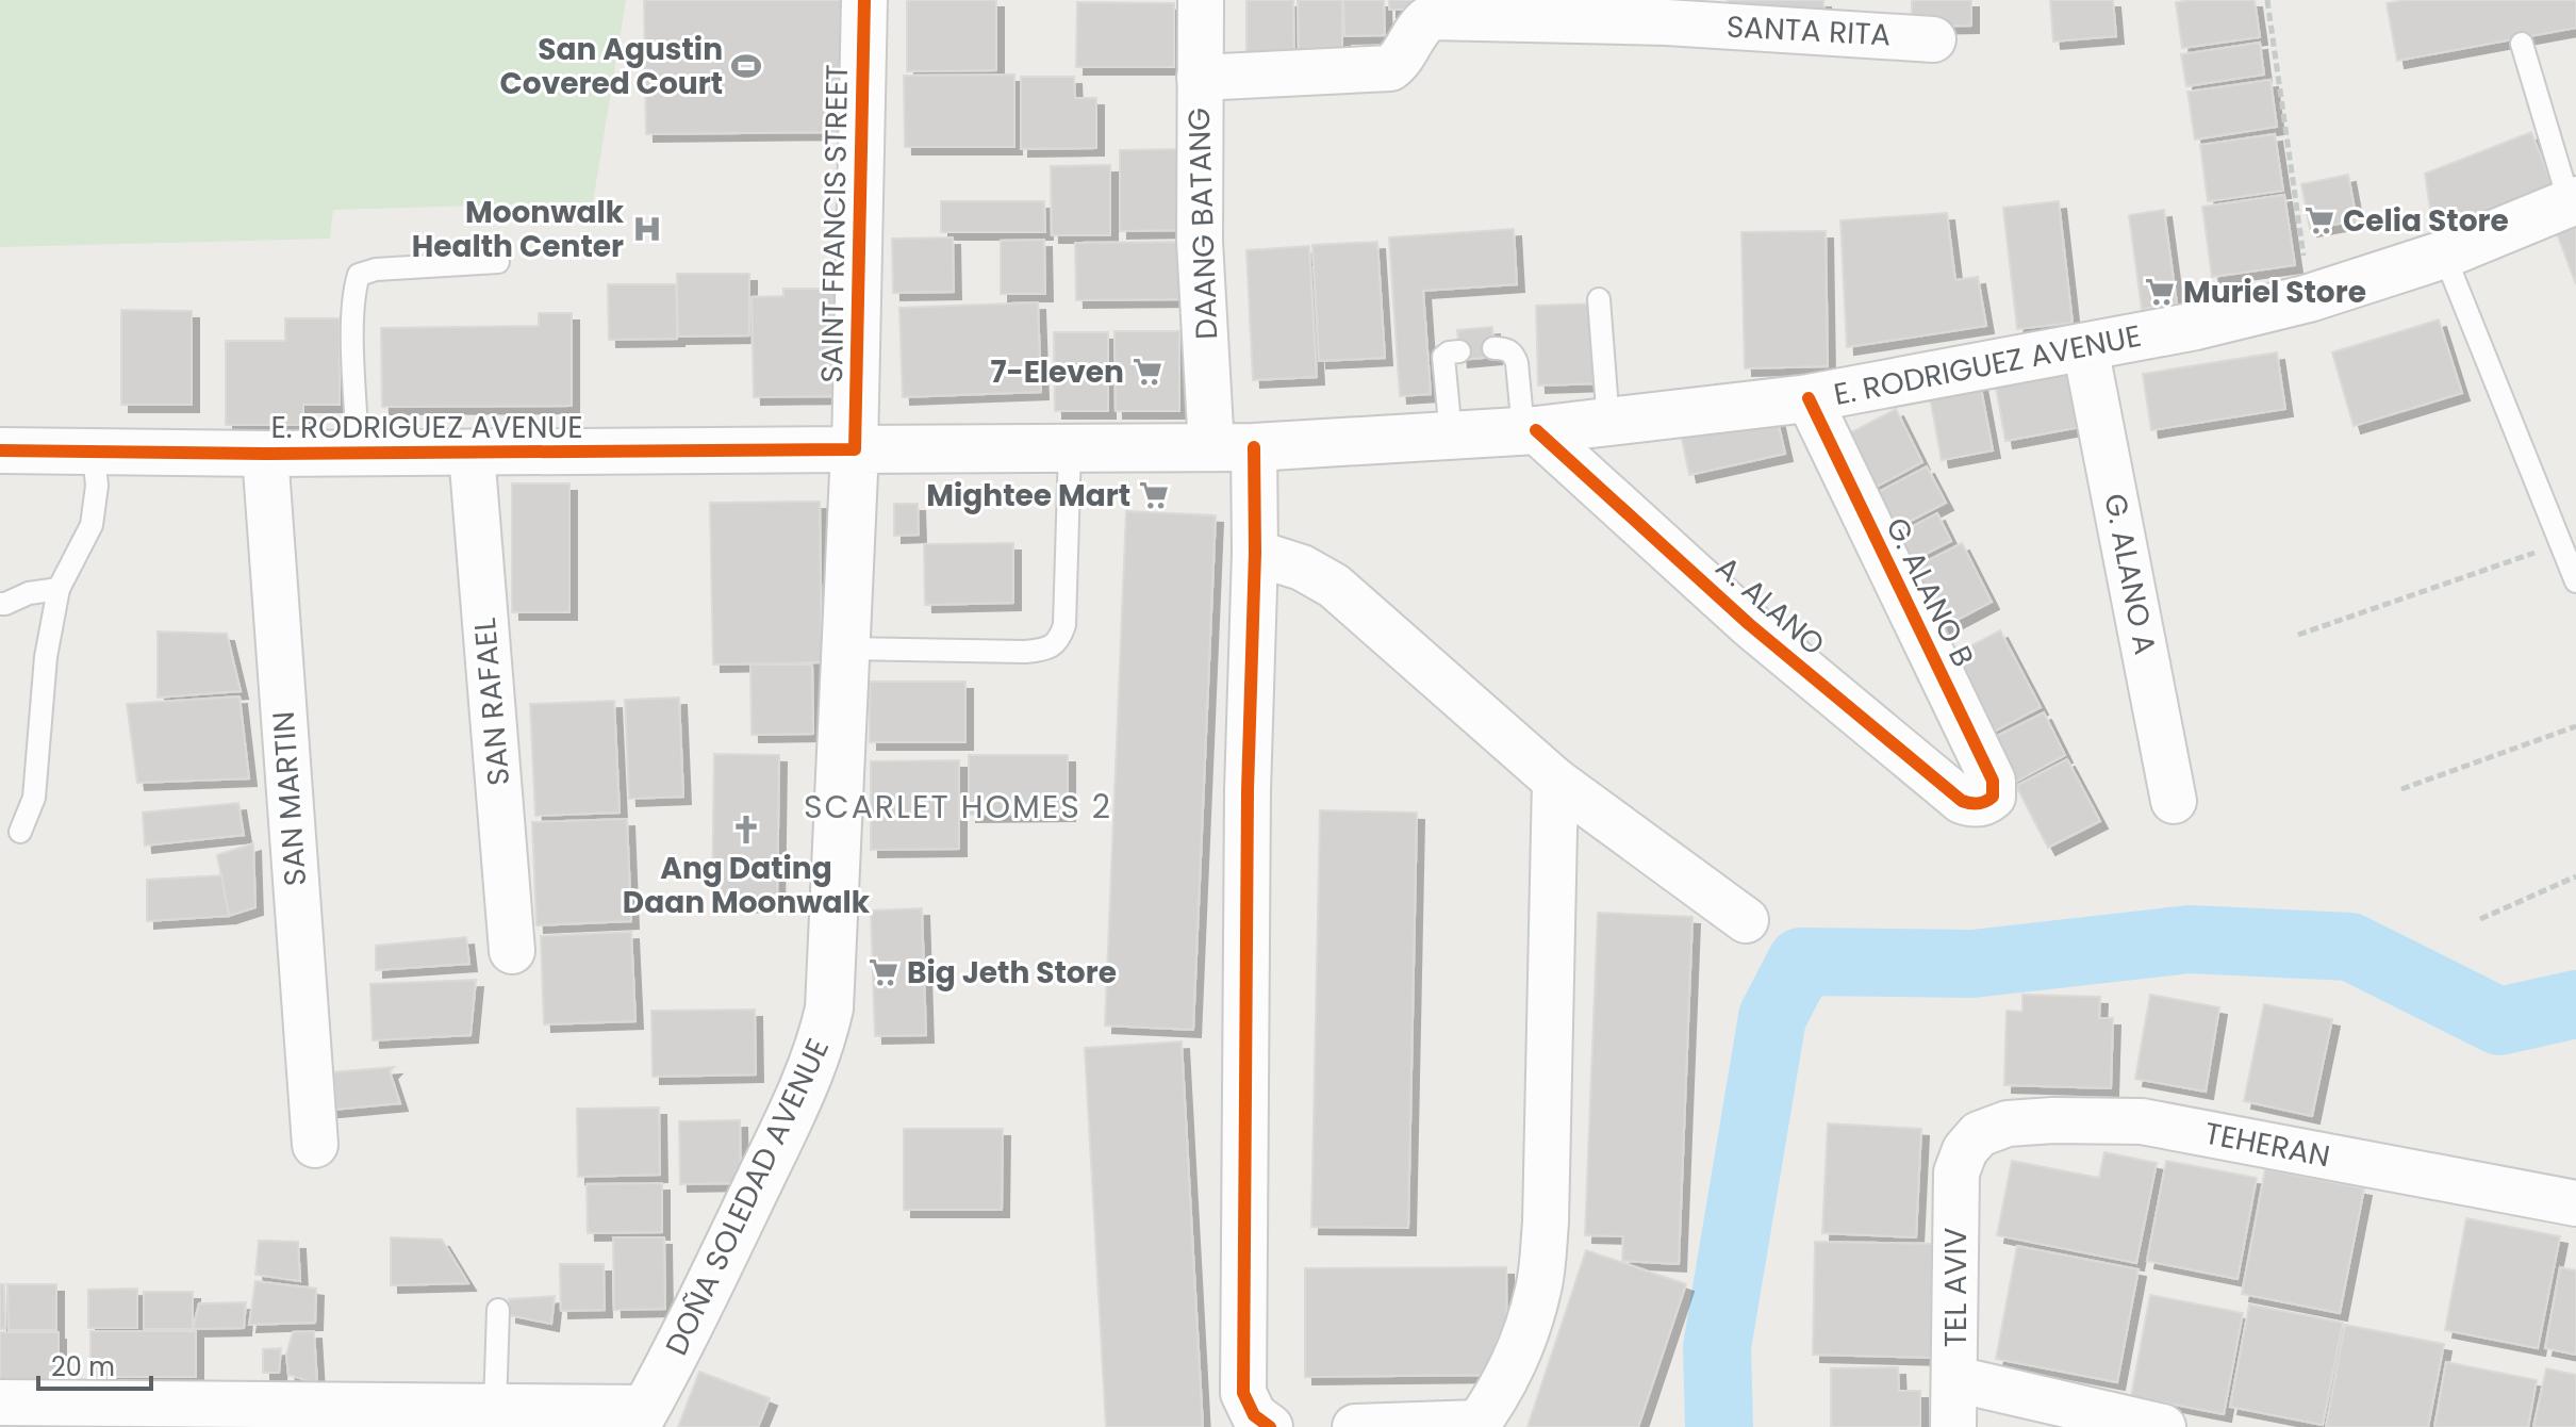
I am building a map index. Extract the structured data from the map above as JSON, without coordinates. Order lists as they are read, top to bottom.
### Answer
{
  "streets": {
    "main road": ["E. RODRIGUEZ AVENUE", "DOÑA SOLEDAD AVENUE"],
    "street": [
      "SANTA RITA",
      "SAINT FRANCIS STREET",
      "DAANG BATANG",
      "G. ALANO A",
      "G. ALANO B",
      "A. ALANO",
      "SAN RAFAEL",
      "SAN MARTIN",
      "TEHERAN",
      "TEL AVIV"
    ]
  },
  "crossings": [
    ["SANTA RITA", "DAANG BATANG"],
    ["SAINT FRANCIS STREET", "E. RODRIGUEZ AVENUE"],
    ["SAINT FRANCIS STREET", "DOÑA SOLEDAD AVENUE"],
    ["DAANG BATANG", "E. RODRIGUEZ AVENUE"],
    ["E. RODRIGUEZ AVENUE", "G. ALANO A"],
    ["E. RODRIGUEZ AVENUE", "G. ALANO B"],
    ["E. RODRIGUEZ AVENUE", "A. ALANO"],
    ["E. RODRIGUEZ AVENUE", "SAN RAFAEL"],
    ["E. RODRIGUEZ AVENUE", "SAN MARTIN"],
    ["E. RODRIGUEZ AVENUE", "DOÑA SOLEDAD AVENUE"],
    ["G. ALANO B", "A. ALANO"],
    ["TEHERAN", "TEL AVIV"]
  ],
  "districts": ["SCARLET HOMES 2"],
  "places": {
    "sports": ["San Agustin Covered Court"],
    "supermarket": [
      "Celia Store",
      "Muriel Store",
      "7-Eleven",
      "Mightee Mart",
      "Big Jeth Store"
    ],
    "hospital": ["Moonwalk Health Center"],
    "church": ["Ang Dating Daan Moonwalk"]
  },
  "scale_bar": "20 m"
}
